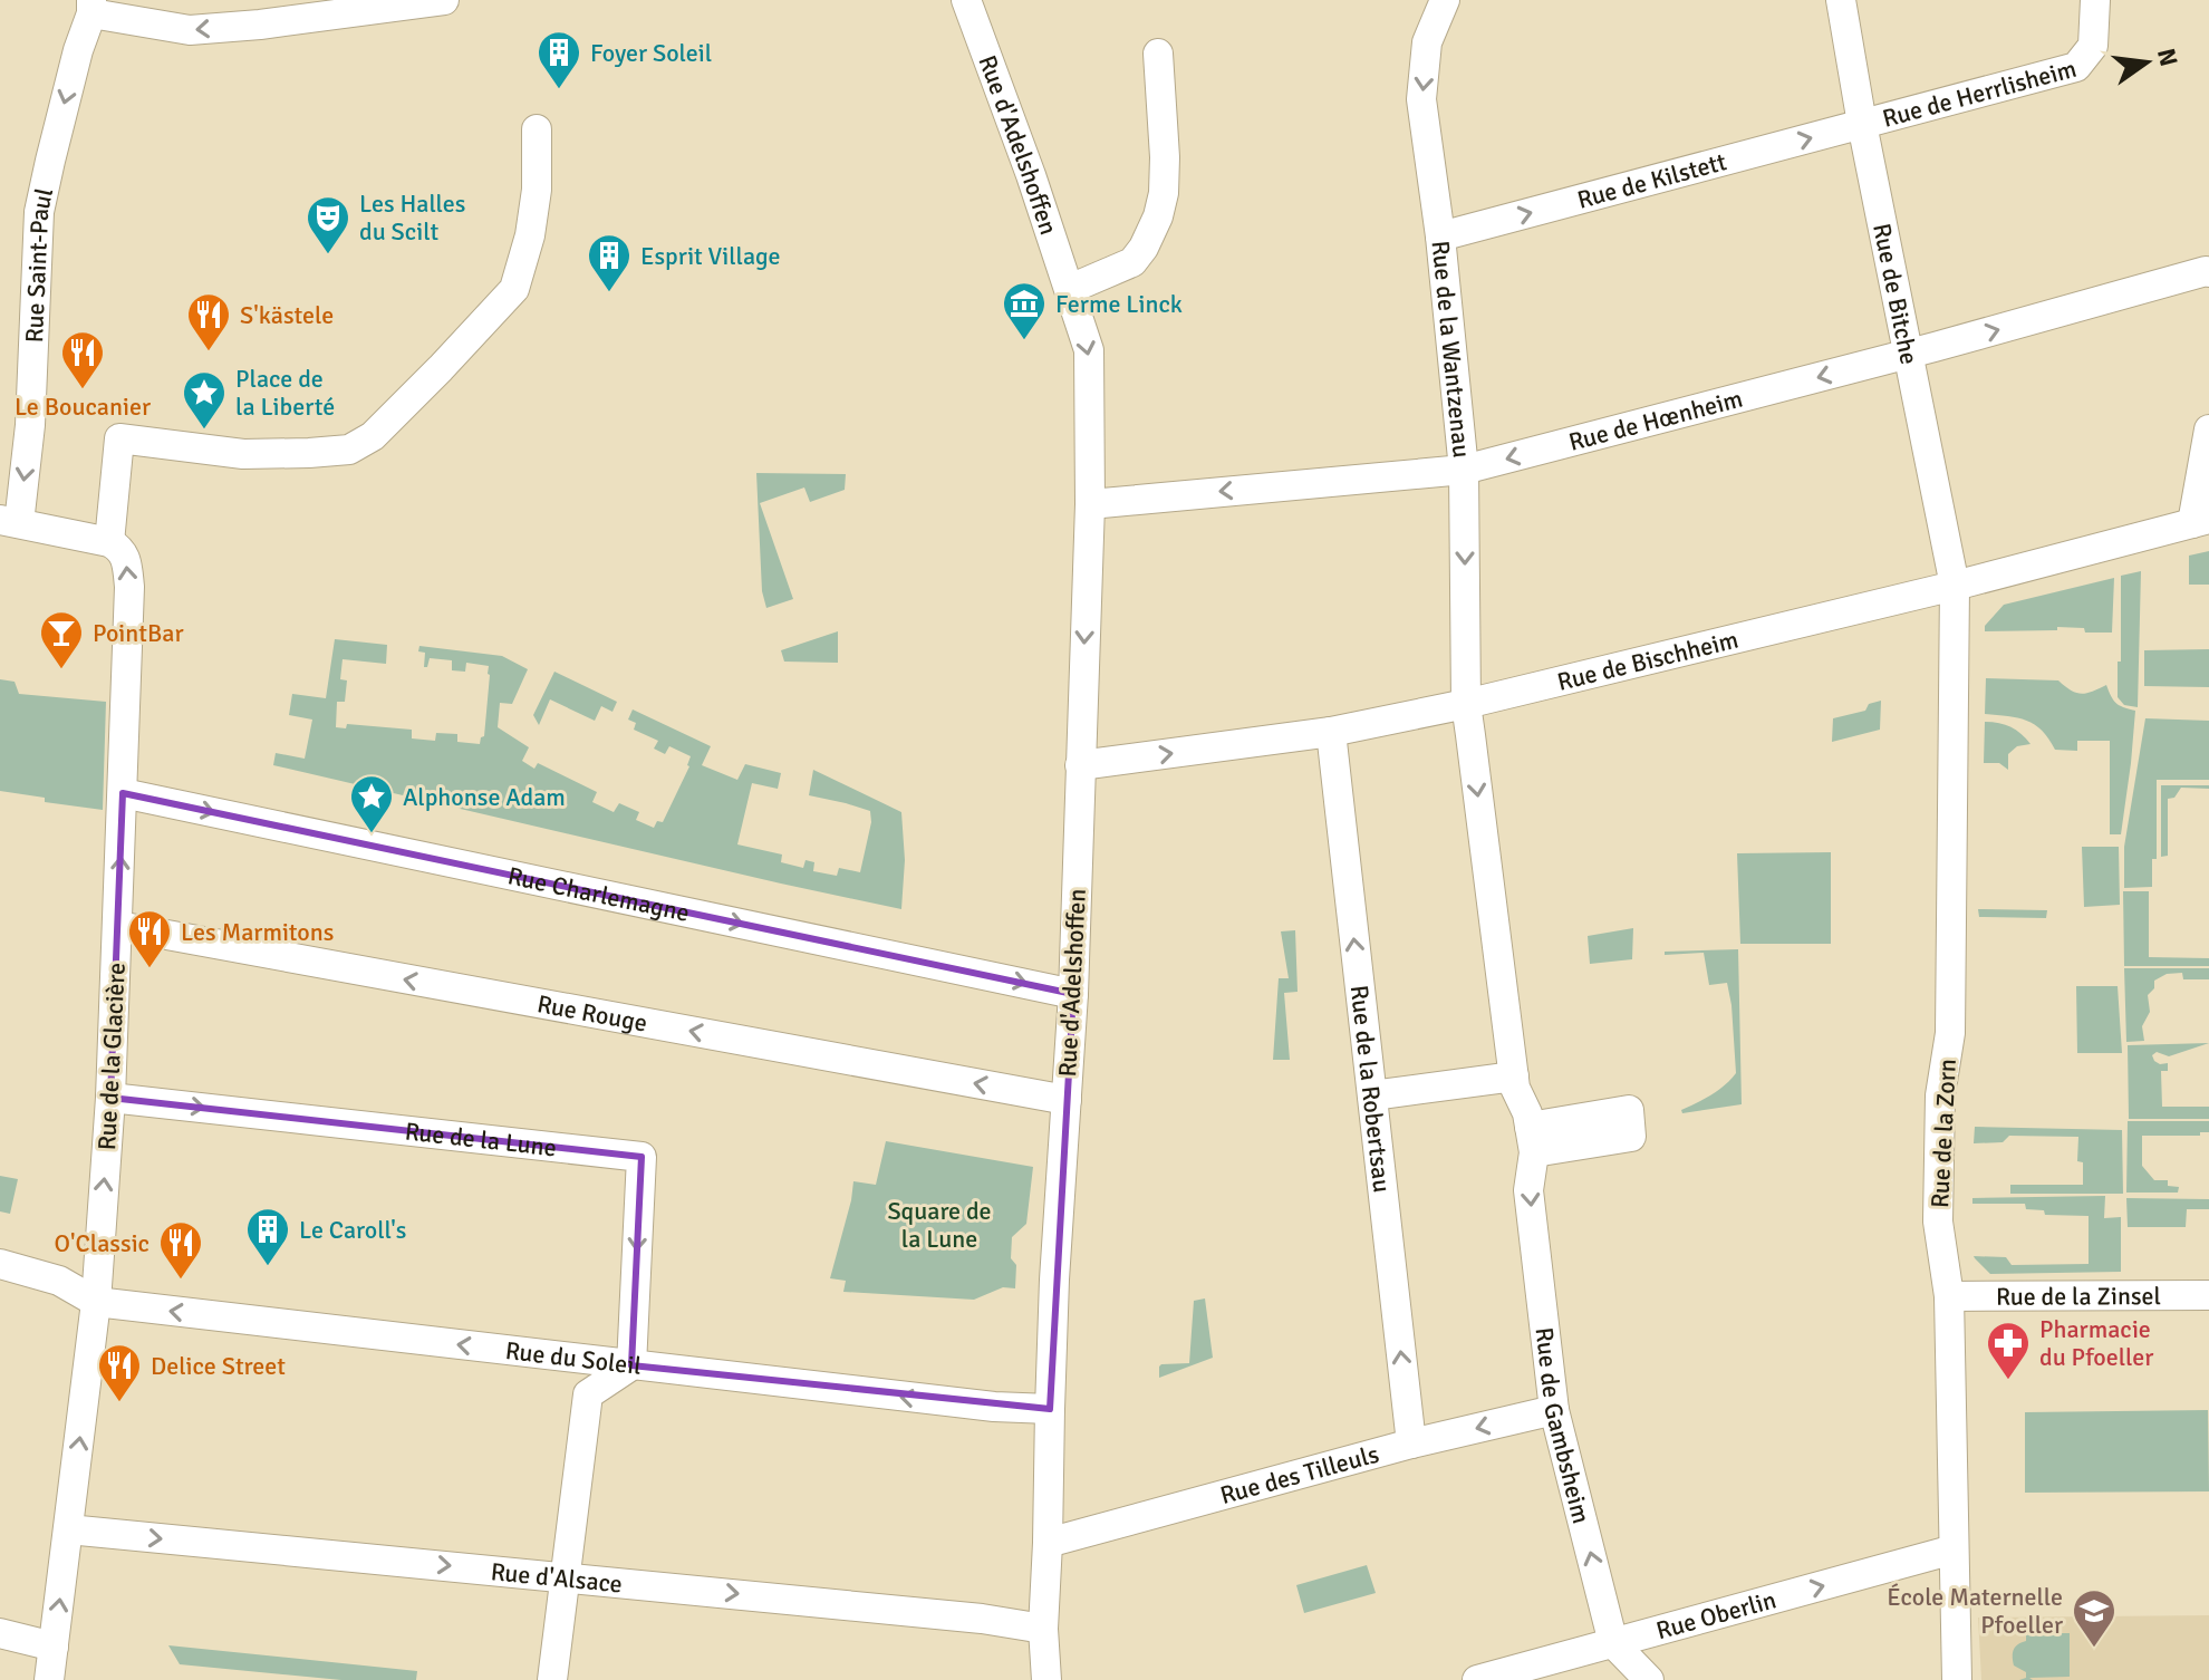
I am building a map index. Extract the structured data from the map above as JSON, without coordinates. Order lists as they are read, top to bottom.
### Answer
{
  "streets": {
    "street": [
      "Rue de Herrlisheim",
      "Rue d'Adelshoffen",
      "Rue de Kilstett",
      "Rue Saint-Paul",
      "Rue de Bitche",
      "Rue de la Wantzenau",
      "Rue de Hœnheim",
      "Rue de Bischheim",
      "Rue Charlemagne",
      "Rue Rouge",
      "Rue de la Glacière",
      "Rue de la Robertsau",
      "Rue de la Zorn",
      "Rue de la Lune",
      "Rue de la Zinsel",
      "Rue du Soleil",
      "Rue de Gambsheim",
      "Rue des Tilleuls",
      "Rue d'Alsace",
      "Rue Oberlin"
    ]
  },
  "crossings": [
    ["Rue de Herrlisheim", "Rue de Kilstett"],
    ["Rue de Herrlisheim", "Rue de Bitche"],
    ["Rue d'Adelshoffen", "Rue de Hœnheim"],
    ["Rue d'Adelshoffen", "Rue de Bischheim"],
    ["Rue d'Adelshoffen", "Rue Charlemagne"],
    ["Rue d'Adelshoffen", "Rue Rouge"],
    ["Rue d'Adelshoffen", "Rue du Soleil"],
    ["Rue d'Adelshoffen", "Rue des Tilleuls"],
    ["Rue d'Adelshoffen", "Rue d'Alsace"],
    ["Rue de Kilstett", "Rue de Bitche"],
    ["Rue de Kilstett", "Rue de la Wantzenau"],
    ["Rue de Bitche", "Rue de Hœnheim"],
    ["Rue de Bitche", "Rue de Bischheim"],
    ["Rue de Bitche", "Rue de la Zorn"],
    ["Rue de la Wantzenau", "Rue de Hœnheim"],
    ["Rue de la Wantzenau", "Rue de Bischheim"],
    ["Rue de la Wantzenau", "Rue de Gambsheim"],
    ["Rue de Bischheim", "Rue de la Robertsau"],
    ["Rue de Bischheim", "Rue de la Zorn"],
    ["Rue de Bischheim", "Rue de Gambsheim"],
    ["Rue Charlemagne", "Rue de la Glacière"],
    ["Rue Rouge", "Rue de la Glacière"],
    ["Rue de la Glacière", "Rue de la Lune"],
    ["Rue de la Glacière", "Rue du Soleil"],
    ["Rue de la Glacière", "Rue d'Alsace"],
    ["Rue de la Robertsau", "Rue des Tilleuls"],
    ["Rue de la Zorn", "Rue de la Zinsel"],
    ["Rue de la Zorn", "Rue Oberlin"],
    ["Rue de la Lune", "Rue du Soleil"],
    ["Rue de Gambsheim", "Rue des Tilleuls"],
    ["Rue de Gambsheim", "Rue Oberlin"]
  ],
  "one_way": [
    "Rue de Kilstett",
    "Rue Saint-Paul",
    "Rue de la Wantzenau",
    "Rue Charlemagne",
    "Rue Rouge",
    "Rue de la Glacière",
    "Rue de la Robertsau",
    "Rue du Soleil",
    "Rue d'Alsace",
    "Rue Oberlin"
  ],
  "parks": ["Square de la Lune"],
  "places": {
    "building": ["Foyer Soleil", "Esprit Village", "Le Caroll's"],
    "theatre": ["Les Halles du Scilt"],
    "museum": ["Ferme Linck"],
    "restaurant": [
      "S'kästele",
      "Le Boucanier",
      "Les Marmitons",
      "O'Classic",
      "Delice Street"
    ],
    "place": ["Place de la Liberté", "Alphonse Adam"],
    "bar": ["PointBar"],
    "pharmacy": ["Pharmacie du Pfoeller"],
    "school or university": ["École Maternelle Pfoeller"]
  },
  "north": "right"
}
